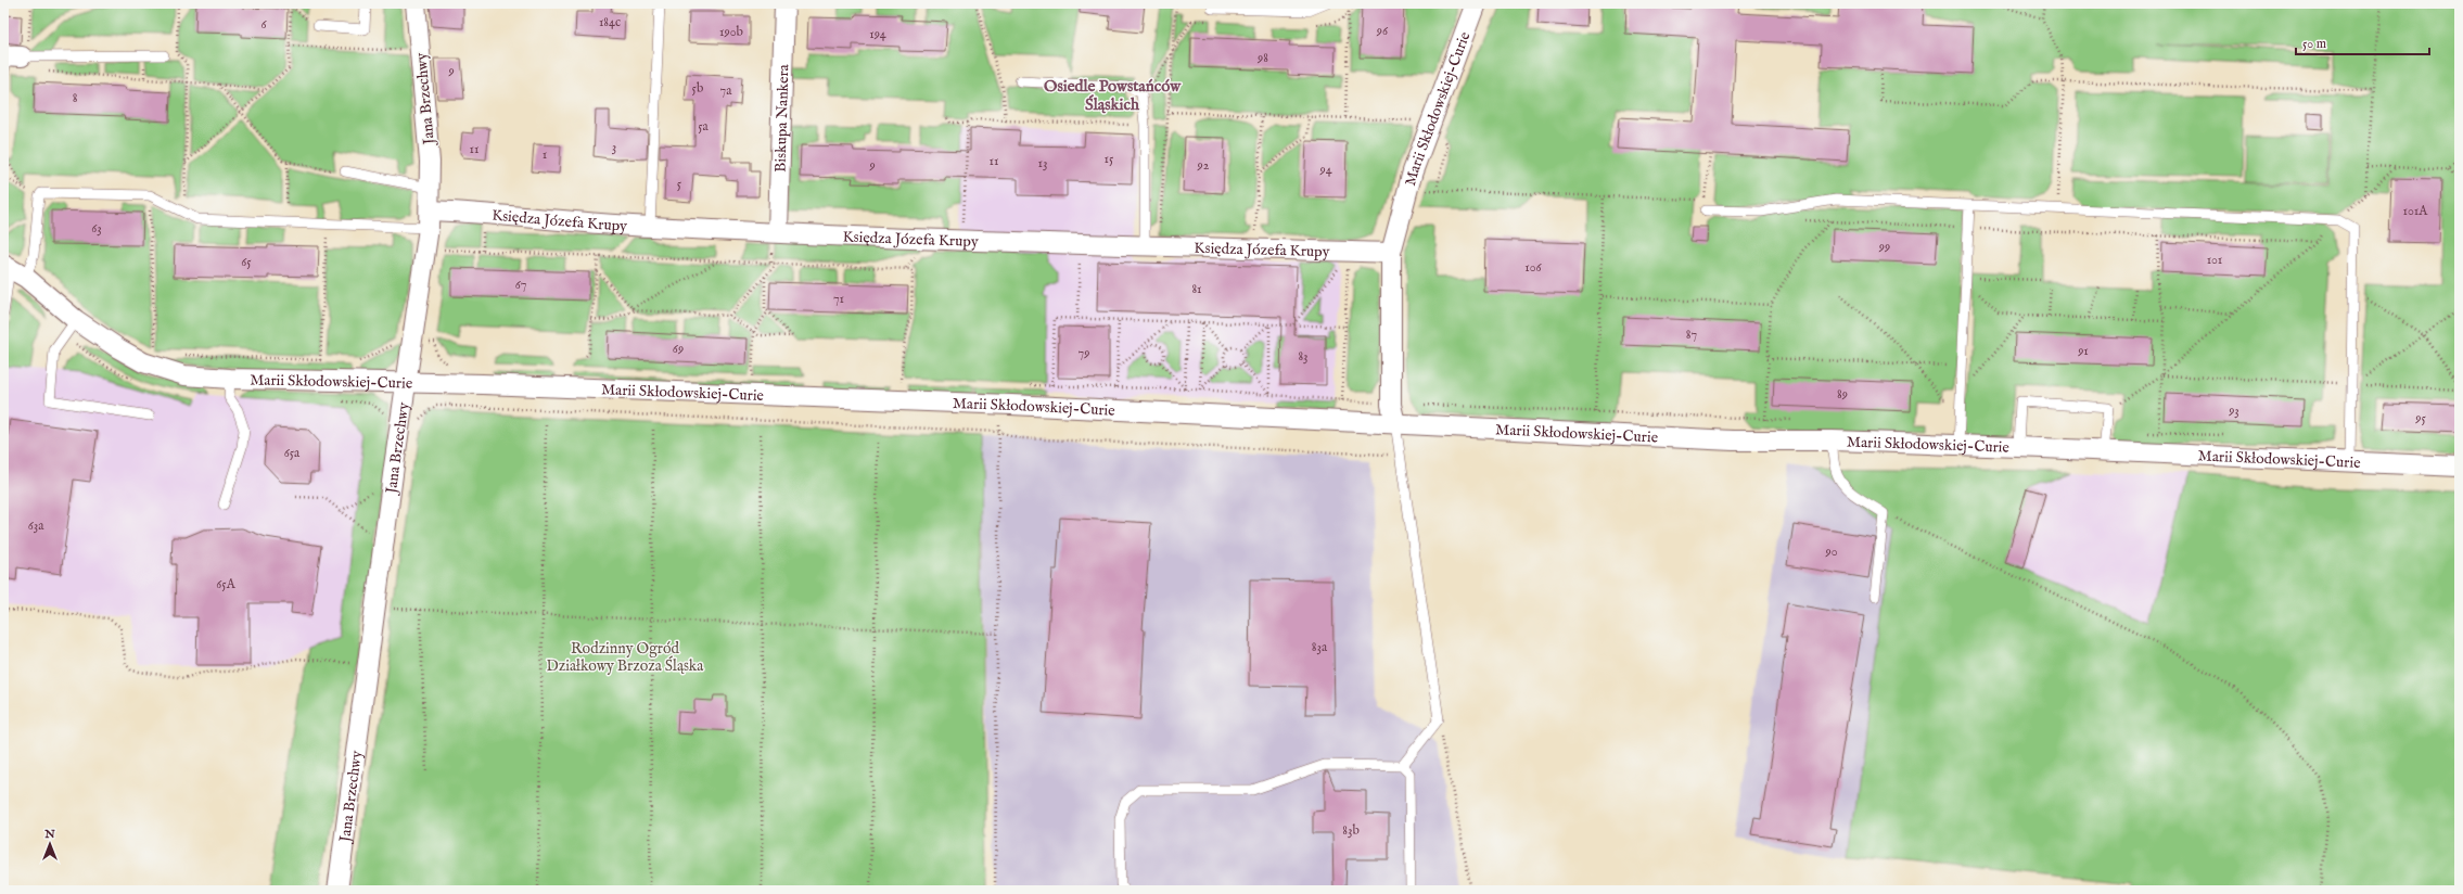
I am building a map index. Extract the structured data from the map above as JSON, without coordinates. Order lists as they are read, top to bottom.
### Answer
{
  "streets": {
    "street": [
      "Jana Brzechwy",
      "Marii Skłodowskiej-Curie",
      "Biskupa Nankera",
      "Księdza Józefa Krupy"
    ]
  },
  "crossings": [
    ["Jana Brzechwy", "Marii Skłodowskiej-Curie"],
    ["Jana Brzechwy", "Księdza Józefa Krupy"],
    ["Marii Skłodowskiej-Curie", "Księdza Józefa Krupy"],
    ["Biskupa Nankera", "Księdza Józefa Krupy"]
  ],
  "districts": ["Osiedle Powstańców Śląskich"],
  "parks": ["Rodzinny Ogród Działkowy Brzoza Śląska"],
  "house_numbers": [
    "184c",
    "6",
    "96",
    "190b",
    "194",
    "98",
    "9",
    "5b",
    "7a",
    "8",
    "5a",
    "3",
    "11",
    "1",
    "15",
    "11",
    "13",
    "9",
    "92",
    "94",
    "5",
    "101A",
    "63",
    "99",
    "101",
    "65",
    "106",
    "67",
    "81",
    "71",
    "87",
    "69",
    "91",
    "79",
    "83",
    "89",
    "93",
    "95",
    "65a",
    "63a",
    "90",
    "65A",
    "83a",
    "83b"
  ],
  "scale_bar": "50 m",
  "north": "top"
}
